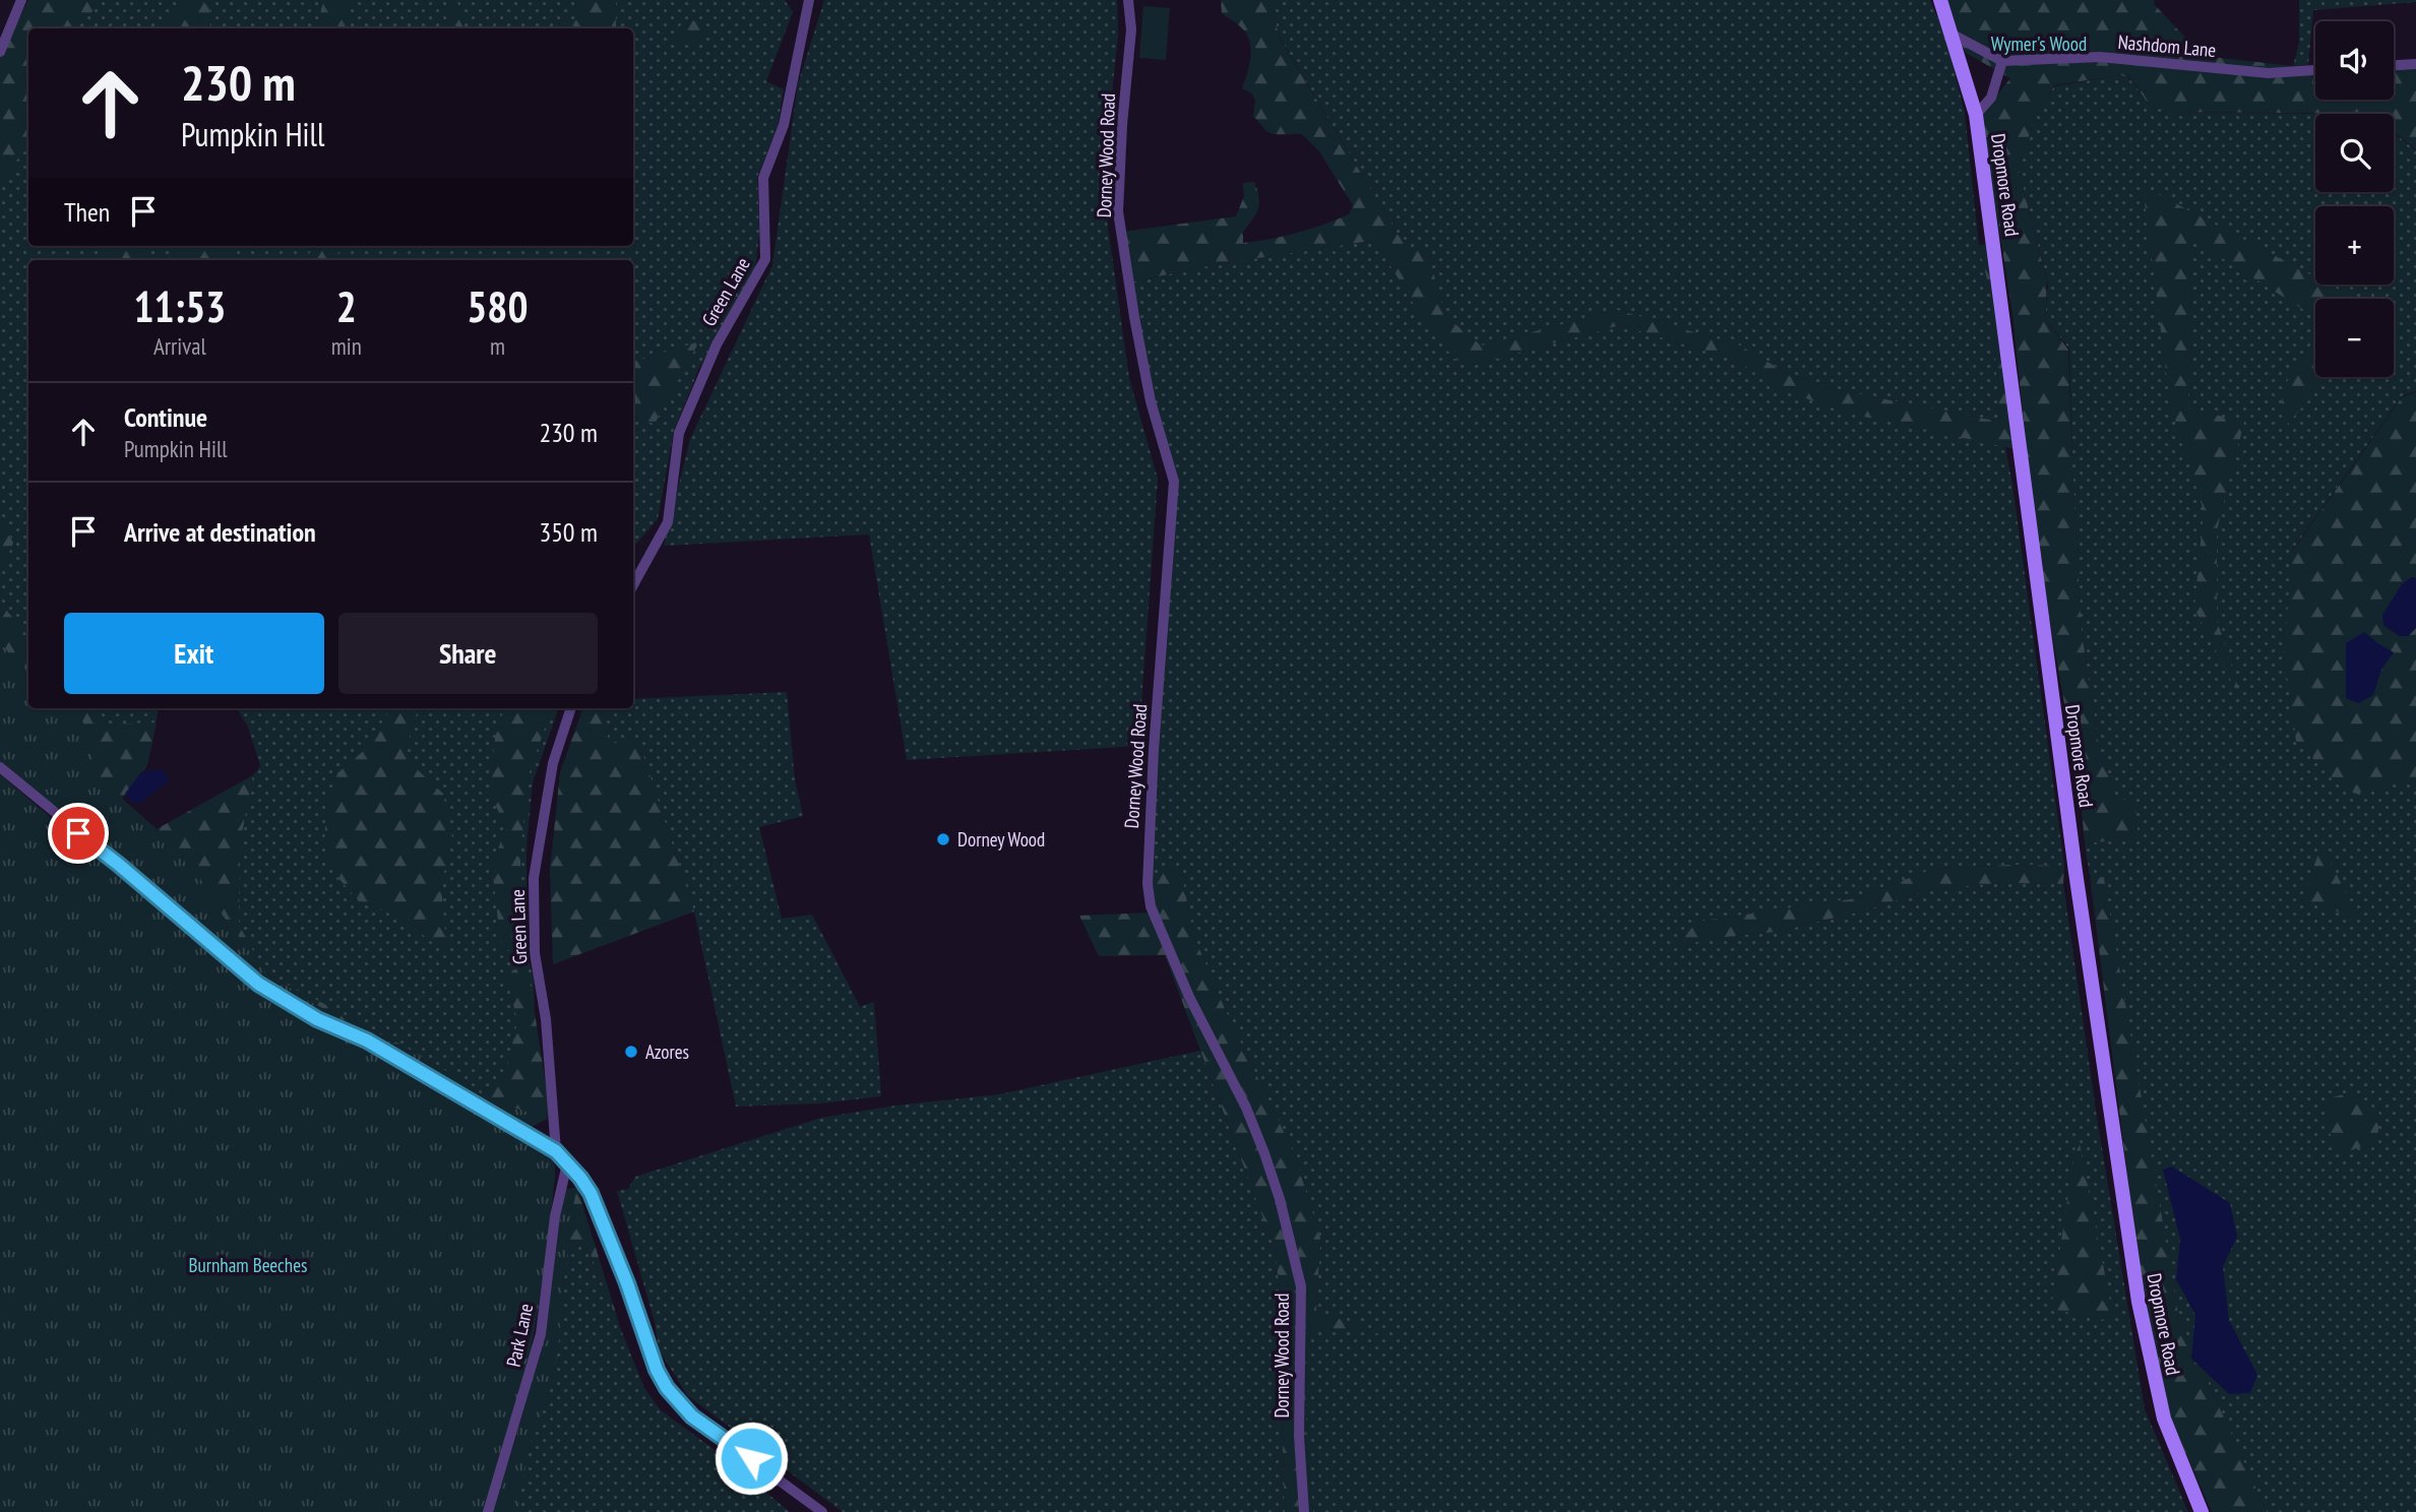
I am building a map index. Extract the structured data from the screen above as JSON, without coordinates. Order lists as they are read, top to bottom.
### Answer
{
  "streets": {
    "street": [
      "Nashdom Lane",
      "Dorney Wood Road",
      "Dropmore Road",
      "Green Lane",
      "Park Lane"
    ]
  },
  "parks": ["Wymer's Wood", "Burnham Beeches"],
  "places": ["Dorney Wood", "Azores"],
  "page": {
    "map_buttons": ["+", "−"],
    "turn": ["230 m", "Pumpkin Hill"],
    "then": "Then",
    "eta": [
      "11:53",
      "Arrival",
      "2",
      "min",
      "580",
      "m"
    ],
    "list": [
      {
        "name": "Continue",
        "note": "Pumpkin Hill",
        "value": "230 m"
      },
      {
        "name": "Arrive at destination",
        "value": "350 m"
      }
    ],
    "buttons": ["Exit", "Share"]
  }
}
